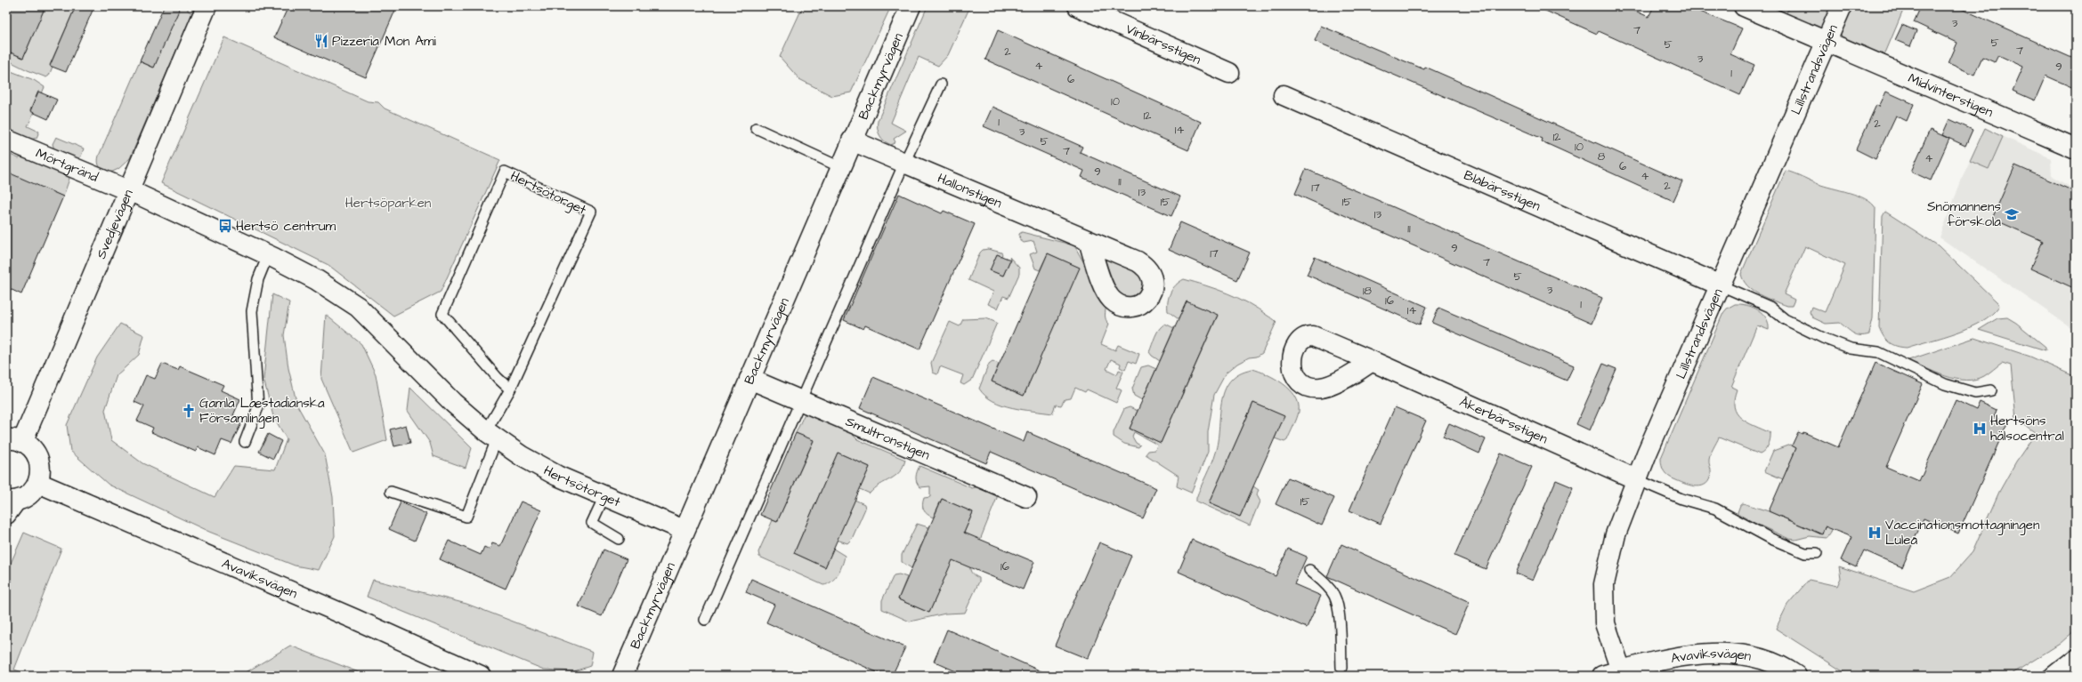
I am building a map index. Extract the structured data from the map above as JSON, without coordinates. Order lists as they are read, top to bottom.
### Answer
{
  "streets": {
    "street": [
      "Vinbärsstigen",
      "Lillstrandsvägen",
      "Backmyrvägen",
      "Midvinterstigen",
      "Mörtgränd",
      "Blåbärsstigen",
      "Hallonstigen",
      "Hertsötorget",
      "Svedjevägen",
      "Åkerbärsstigen",
      "Smultronstigen",
      "Avaviksvägen"
    ]
  },
  "crossings": [
    ["Lillstrandsvägen", "Midvinterstigen"],
    ["Lillstrandsvägen", "Blåbärsstigen"],
    ["Lillstrandsvägen", "Åkerbärsstigen"],
    ["Lillstrandsvägen", "Avaviksvägen"],
    ["Backmyrvägen", "Hallonstigen"],
    ["Backmyrvägen", "Hertsötorget"],
    ["Backmyrvägen", "Smultronstigen"],
    ["Mörtgränd", "Hertsötorget"],
    ["Mörtgränd", "Svedjevägen"],
    ["Hertsötorget", "Svedjevägen"]
  ],
  "parks": ["Hertsöparken"],
  "places": {
    "restaurant": ["Pizzeria Mon Ami"],
    "school or university": ["Snömannens förskola"],
    "bus stop": ["Hertsö centrum"],
    "church": ["Gamla Læstadianska Församlingen"],
    "hospital": ["Hertsöns hälsocentral", "Vaccinationsmottagningen Luleå"]
  },
  "house_numbers": [
    "3",
    "7",
    "5",
    "5",
    "7",
    "2",
    "3",
    "4",
    "9",
    "1",
    "6",
    "10",
    "12",
    "1",
    "2",
    "14",
    "3",
    "12",
    "5",
    "10",
    "7",
    "8",
    "4",
    "6",
    "9",
    "4",
    "11",
    "2",
    "17",
    "13",
    "15",
    "15",
    "13",
    "11",
    "9",
    "17",
    "7",
    "5",
    "3",
    "18",
    "16",
    "1",
    "14",
    "15",
    "16"
  ]
}
